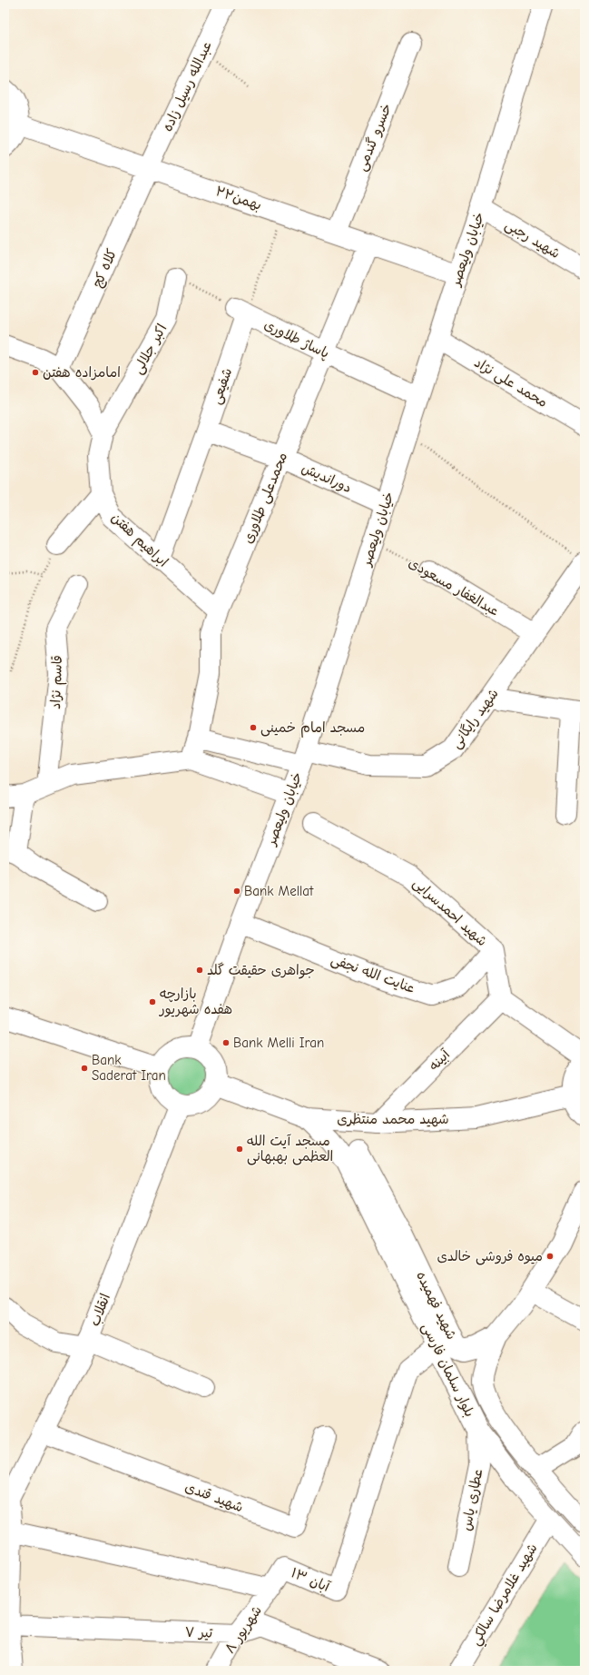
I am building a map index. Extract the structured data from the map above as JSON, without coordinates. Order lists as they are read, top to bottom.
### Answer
{
  "streets": {
    "street": [
      "عبدالله رسیل زاده",
      "خسرو گندمی",
      "۲۲بهمن",
      "شهید رجبی",
      "خیابان ولیعصر",
      "کلاه کج",
      "پاساژ طلاوری",
      "اکبر جلالی",
      "محمد علی نژاد",
      "شفیعی",
      "دوراندیش",
      "محمدعلی طلاوری",
      "ابراهیم هفتن",
      "عبدالغفار مسعودی",
      "قاسم نژاد",
      "شهید رایگانی",
      "شهید احمدسرایی",
      "عنایت الله نجفی",
      "آبینه",
      "شهید محمد منتظری",
      "شهید فهمیده",
      "انقلاب",
      "بلوار سلمان فارسی",
      "شهید قندی",
      "عطاری یاس",
      "۱۳ آبان",
      "شهید غلامرضا سالکي",
      "۸ شهریور",
      "۷ تیر"
    ]
  },
  "crossings": [
    ["عبدالله رسیل زاده", "۲۲بهمن"],
    ["عبدالله رسیل زاده", "کلاه کج"],
    ["خسرو گندمی", "۲۲بهمن"],
    ["۲۲بهمن", "خیابان ولیعصر"],
    ["۲۲بهمن", "کلاه کج"],
    ["۲۲بهمن", "محمدعلی طلاوری"],
    ["شهید رجبی", "خیابان ولیعصر"],
    ["خیابان ولیعصر", "پاساژ طلاوری"],
    ["خیابان ولیعصر", "محمد علی نژاد"],
    ["خیابان ولیعصر", "دوراندیش"],
    ["خیابان ولیعصر", "عبدالغفار مسعودی"],
    ["خیابان ولیعصر", "شهید رایگانی"],
    ["خیابان ولیعصر", "عنایت الله نجفی"],
    ["خیابان ولیعصر", "شهید محمد منتظری"],
    ["خیابان ولیعصر", "انقلاب"],
    ["پاساژ طلاوری", "شفیعی"],
    ["پاساژ طلاوری", "محمدعلی طلاوری"],
    ["اکبر جلالی", "ابراهیم هفتن"],
    ["شفیعی", "دوراندیش"],
    ["شفیعی", "ابراهیم هفتن"],
    ["دوراندیش", "محمدعلی طلاوری"],
    ["محمدعلی طلاوری", "ابراهیم هفتن"],
    ["محمدعلی طلاوری", "شهید رایگانی"],
    ["عبدالغفار مسعودی", "شهید رایگانی"],
    ["شهید احمدسرایی", "عنایت الله نجفی"],
    ["شهید احمدسرایی", "آبینه"],
    ["آبینه", "شهید محمد منتظری"],
    ["آبینه", "شهید فهمیده"],
    ["آبینه", "بلوار سلمان فارسی"],
    ["شهید محمد منتظری", "انقلاب"],
    ["شهید فهمیده", "بلوار سلمان فارسی"],
    ["انقلاب", "شهید قندی"],
    ["بلوار سلمان فارسی", "عطاری یاس"],
    ["بلوار سلمان فارسی", "۱۳ آبان"],
    ["بلوار سلمان فارسی", "شهید غلامرضا سالکي"],
    ["۱۳ آبان", "۸ شهریور"],
    ["۸ شهریور", "۷ تیر"]
  ],
  "places": [
    "امامزاده هفتن",
    "مسجد امام خمینی",
    "Bank Mellat",
    "جواهری حقیقت گلد",
    "بازارچه هفده شهریور",
    "Bank Melli Iran",
    "Bank Saderat Iran",
    "مسجد آیت الله العظمی بهبهانی",
    "میوه فروشی خالدی"
  ]
}
